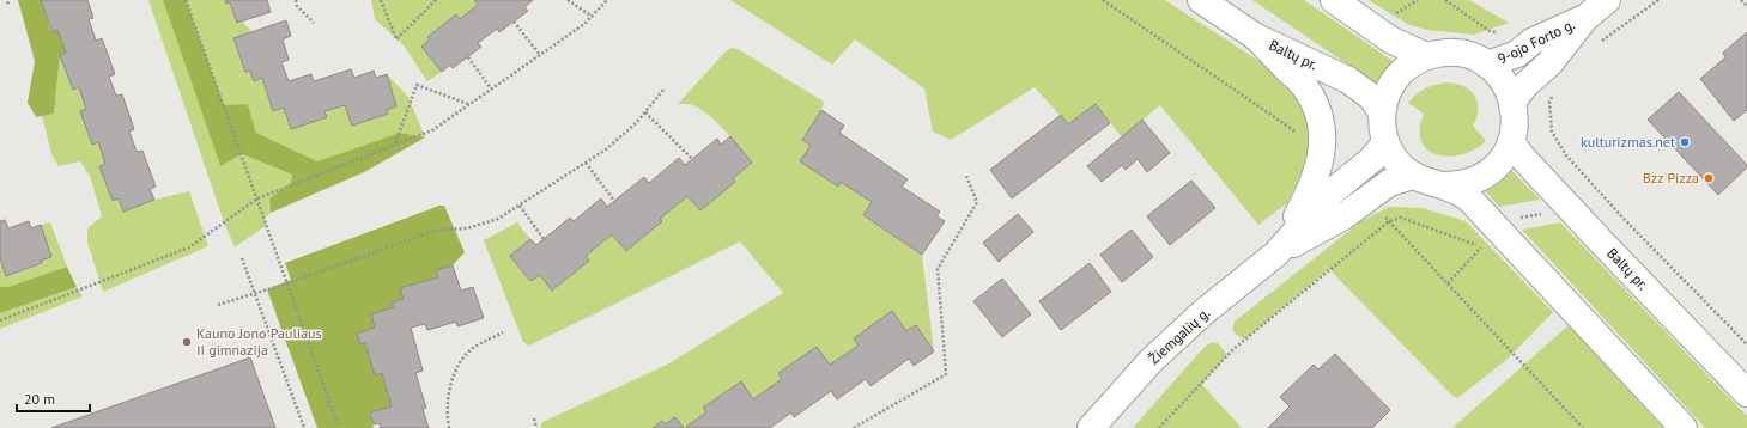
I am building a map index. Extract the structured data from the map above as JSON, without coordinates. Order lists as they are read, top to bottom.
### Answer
{
  "streets": {
    "main road": ["9-ojo Forto g.", "Baltų pr.", "Žiemgalių g."]
  },
  "crossings": [
    ["9-ojo Forto g.", "Baltų pr."],
    ["9-ojo Forto g.", "Žiemgalių g."],
    ["Baltų pr.", "Žiemgalių g."]
  ],
  "places": ["kulturizmas.net", "Bzz Pizza", "Kauno Jono Pauliaus II gimnazija"],
  "scale_bar": "20 m"
}
